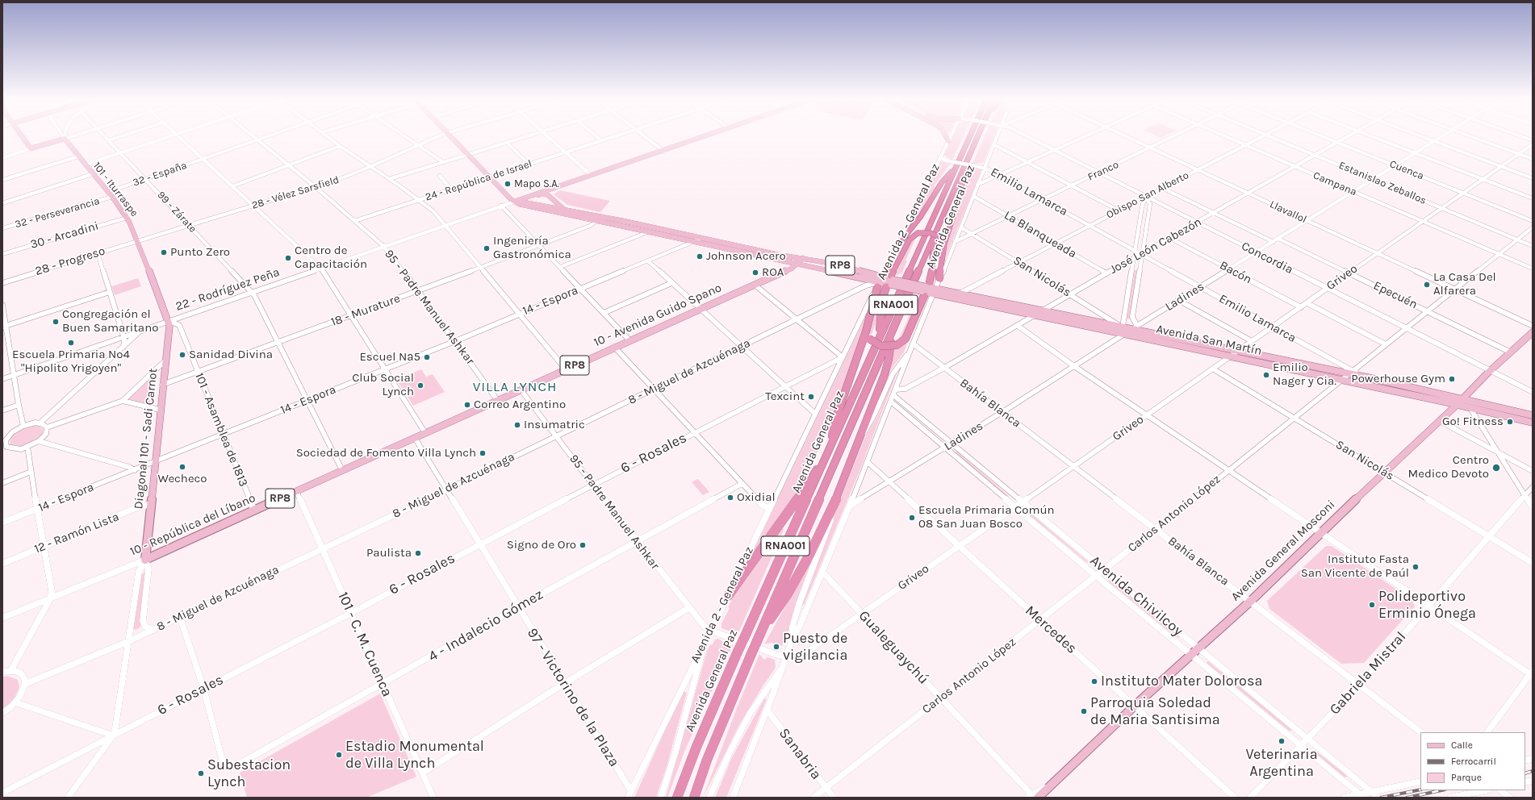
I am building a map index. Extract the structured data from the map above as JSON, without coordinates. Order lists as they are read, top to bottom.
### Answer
{
  "streets": {
    "highway": ["Avenida General Paz", "RNA001"],
    "main road": [
      "101 - Iturraspe",
      "RP8",
      "22 - Rodríguez Peña",
      "10 - Avenida Guido Spano",
      "Avenida San Martín",
      "Diagonal 101 - Sadi Carnot",
      "10 - República del Líbano",
      "Avenida General Mosconi"
    ],
    "street": [
      "Cuenca",
      "Franco",
      "32 - España",
      "24 - República de Israel",
      "Estanislao Zeballos",
      "Campana",
      "Emilio Lamarca",
      "28 - Vélez Sarsfield",
      "Obispo San Alberto",
      "99 - Zárate",
      "Llavallol",
      "32 - Perseverancia",
      "Avenida 2 - General Paz",
      "La Blanqueada",
      "30 - Arcadini",
      "José León Cabezón",
      "Concordia",
      "28 - Progreso",
      "Bacón",
      "San Nicolás",
      "Griveo",
      "Epecuén",
      "Ladines",
      "14 - Espora",
      "95 - Padre Manuel Ashkar",
      "18 - Murature",
      "8 - Miguel de Azcuénaga",
      "Bahía Blanca",
      "101 - Asamblea de 1813",
      "6 - Rosales",
      "Carlos Antonio López",
      "12 - Ramón Lista",
      "Avenida Chivilcoy",
      "4 - Indalecio Gómez",
      "Mercedes",
      "101 - C. M. Cuenca",
      "Gualeguaychú",
      "Gabriela Mistral",
      "97 - Victorino de la Plaza",
      "Sanabria"
    ]
  },
  "crossings": [
    ["Cuenca", "José León Cabezón"],
    ["Cuenca", "Griveo"],
    ["Cuenca", "Ladines"],
    ["Franco", "Emilio Lamarca"],
    ["Franco", "Llavallol"],
    ["Franco", "Avenida General Paz"],
    ["Franco", "La Blanqueada"],
    ["Franco", "Concordia"],
    ["Franco", "San Nicolás"],
    ["32 - España", "101 - Iturraspe"],
    ["32 - España", "99 - Zárate"],
    ["32 - España", "95 - Padre Manuel Ashkar"],
    ["24 - República de Israel", "RP8"],
    ["24 - República de Israel", "95 - Padre Manuel Ashkar"],
    ["Estanislao Zeballos", "José León Cabezón"],
    ["Estanislao Zeballos", "Griveo"],
    ["Estanislao Zeballos", "Ladines"],
    ["Estanislao Zeballos", "Carlos Antonio López"],
    ["Campana", "Obispo San Alberto"],
    ["Campana", "José León Cabezón"],
    ["Campana", "Griveo"],
    ["Campana", "Ladines"],
    ["Campana", "Carlos Antonio López"],
    ["101 - Iturraspe", "28 - Vélez Sarsfield"],
    ["101 - Iturraspe", "32 - Perseverancia"],
    ["101 - Iturraspe", "30 - Arcadini"],
    ["101 - Iturraspe", "28 - Progreso"],
    ["101 - Iturraspe", "22 - Rodríguez Peña"],
    ["101 - Iturraspe", "101 - Asamblea de 1813"],
    ["101 - Iturraspe", "Diagonal 101 - Sadi Carnot"],
    ["Emilio Lamarca", "Obispo San Alberto"],
    ["Emilio Lamarca", "Avenida General Paz"],
    ["Emilio Lamarca", "Avenida 2 - General Paz"],
    ["Emilio Lamarca", "José León Cabezón"],
    ["Emilio Lamarca", "Griveo"],
    ["Emilio Lamarca", "Ladines"],
    ["Emilio Lamarca", "Avenida San Martín"],
    ["Emilio Lamarca", "Carlos Antonio López"],
    ["28 - Vélez Sarsfield", "99 - Zárate"],
    ["28 - Vélez Sarsfield", "28 - Progreso"],
    ["28 - Vélez Sarsfield", "95 - Padre Manuel Ashkar"],
    ["Obispo San Alberto", "Llavallol"],
    ["Obispo San Alberto", "La Blanqueada"],
    ["Obispo San Alberto", "Concordia"],
    ["Obispo San Alberto", "San Nicolás"],
    ["Obispo San Alberto", "Avenida San Martín"],
    ["99 - Zárate", "22 - Rodríguez Peña"],
    ["99 - Zárate", "14 - Espora"],
    ["99 - Zárate", "18 - Murature"],
    ["99 - Zárate", "10 - República del Líbano"],
    ["Llavallol", "José León Cabezón"],
    ["Llavallol", "Griveo"],
    ["Llavallol", "Ladines"],
    ["Llavallol", "Carlos Antonio López"],
    ["Avenida General Paz", "Avenida 2 - General Paz"],
    ["Avenida General Paz", "La Blanqueada"],
    ["Avenida General Paz", "José León Cabezón"],
    ["Avenida General Paz", "San Nicolás"],
    ["Avenida General Paz", "Griveo"],
    ["Avenida General Paz", "Ladines"],
    ["Avenida General Paz", "Avenida San Martín"],
    ["Avenida General Paz", "Bahía Blanca"],
    ["Avenida General Paz", "Avenida Chivilcoy"],
    ["Avenida General Paz", "Mercedes"],
    ["Avenida General Paz", "Gualeguaychú"],
    ["Avenida General Paz", "Sanabria"],
    ["Avenida 2 - General Paz", "RP8"],
    ["Avenida 2 - General Paz", "Griveo"],
    ["Avenida 2 - General Paz", "95 - Padre Manuel Ashkar"],
    ["Avenida 2 - General Paz", "Avenida San Martín"],
    ["Avenida 2 - General Paz", "8 - Miguel de Azcuénaga"],
    ["Avenida 2 - General Paz", "6 - Rosales"],
    ["Avenida 2 - General Paz", "97 - Victorino de la Plaza"],
    ["La Blanqueada", "José León Cabezón"],
    ["José León Cabezón", "Concordia"],
    ["José León Cabezón", "Bacón"],
    ["José León Cabezón", "San Nicolás"],
    ["José León Cabezón", "Avenida San Martín"],
    ["José León Cabezón", "Bahía Blanca"],
    ["Concordia", "Griveo"],
    ["Concordia", "Ladines"],
    ["Concordia", "Carlos Antonio López"],
    ["Concordia", "Avenida General Mosconi"],
    ["RP8", "22 - Rodríguez Peña"],
    ["RP8", "14 - Espora"],
    ["RP8", "95 - Padre Manuel Ashkar"],
    ["RP8", "18 - Murature"],
    ["RP8", "10 - Avenida Guido Spano"],
    ["RP8", "Avenida San Martín"],
    ["RP8", "8 - Miguel de Azcuénaga"],
    ["RP8", "10 - República del Líbano"],
    ["Bacón", "Griveo"],
    ["Bacón", "Ladines"],
    ["San Nicolás", "Griveo"],
    ["San Nicolás", "Avenida San Martín"],
    ["San Nicolás", "Carlos Antonio López"],
    ["San Nicolás", "Avenida General Mosconi"],
    ["San Nicolás", "Gabriela Mistral"],
    ["Griveo", "Epecuén"],
    ["Griveo", "95 - Padre Manuel Ashkar"],
    ["Griveo", "Avenida San Martín"],
    ["Griveo", "Bahía Blanca"],
    ["Griveo", "Avenida Chivilcoy"],
    ["Griveo", "Mercedes"],
    ["Griveo", "Gualeguaychú"],
    ["22 - Rodríguez Peña", "95 - Padre Manuel Ashkar"],
    ["22 - Rodríguez Peña", "101 - Asamblea de 1813"],
    ["22 - Rodríguez Peña", "Diagonal 101 - Sadi Carnot"],
    ["Epecuén", "Ladines"],
    ["Epecuén", "Carlos Antonio López"],
    ["Epecuén", "Avenida General Mosconi"],
    ["Ladines", "Avenida San Martín"],
    ["Ladines", "Bahía Blanca"],
    ["Ladines", "Avenida Chivilcoy"],
    ["Ladines", "Mercedes"],
    ["14 - Espora", "95 - Padre Manuel Ashkar"],
    ["14 - Espora", "101 - Asamblea de 1813"],
    ["14 - Espora", "Diagonal 101 - Sadi Carnot"],
    ["95 - Padre Manuel Ashkar", "18 - Murature"],
    ["95 - Padre Manuel Ashkar", "10 - Avenida Guido Spano"],
    ["95 - Padre Manuel Ashkar", "8 - Miguel de Azcuénaga"],
    ["95 - Padre Manuel Ashkar", "6 - Rosales"],
    ["95 - Padre Manuel Ashkar", "10 - República del Líbano"],
    ["95 - Padre Manuel Ashkar", "4 - Indalecio Gómez"],
    ["18 - Murature", "101 - Asamblea de 1813"],
    ["18 - Murature", "Diagonal 101 - Sadi Carnot"],
    ["Avenida San Martín", "8 - Miguel de Azcuénaga"],
    ["Avenida San Martín", "Carlos Antonio López"],
    ["Avenida San Martín", "Avenida General Mosconi"],
    ["8 - Miguel de Azcuénaga", "Diagonal 101 - Sadi Carnot"],
    ["8 - Miguel de Azcuénaga", "101 - C. M. Cuenca"],
    ["8 - Miguel de Azcuénaga", "97 - Victorino de la Plaza"],
    ["Bahía Blanca", "Carlos Antonio López"],
    ["Bahía Blanca", "Avenida General Mosconi"],
    ["Bahía Blanca", "Gabriela Mistral"],
    ["101 - Asamblea de 1813", "Diagonal 101 - Sadi Carnot"],
    ["101 - Asamblea de 1813", "10 - República del Líbano"],
    ["Diagonal 101 - Sadi Carnot", "6 - Rosales"],
    ["Diagonal 101 - Sadi Carnot", "10 - República del Líbano"],
    ["Diagonal 101 - Sadi Carnot", "12 - Ramón Lista"],
    ["6 - Rosales", "4 - Indalecio Gómez"],
    ["6 - Rosales", "101 - C. M. Cuenca"],
    ["6 - Rosales", "97 - Victorino de la Plaza"],
    ["Carlos Antonio López", "Avenida Chivilcoy"],
    ["Carlos Antonio López", "Mercedes"],
    ["Carlos Antonio López", "Gualeguaychú"],
    ["Carlos Antonio López", "Sanabria"],
    ["10 - República del Líbano", "101 - C. M. Cuenca"],
    ["10 - República del Líbano", "97 - Victorino de la Plaza"],
    ["Avenida General Mosconi", "Avenida Chivilcoy"],
    ["Avenida General Mosconi", "Mercedes"],
    ["Avenida General Mosconi", "Gualeguaychú"],
    ["Avenida Chivilcoy", "Gabriela Mistral"],
    ["4 - Indalecio Gómez", "101 - C. M. Cuenca"],
    ["4 - Indalecio Gómez", "97 - Victorino de la Plaza"]
  ],
  "districts": ["VILLA LYNCH"],
  "places": [
    "Mapo S.A.",
    "Ingeniería Gastronómica",
    "Punto Zero",
    "Johnson Acero",
    "Centro de Capacitación",
    "ROA",
    "La Casa Del Alfarera",
    "Congregación el Buen Samaritano",
    "Escuela Primaria Nº4 \"Hipolito Yrigoyen\"",
    "Sanidad Divina",
    "Escuel Nª5",
    "Emilio Nager y Cia.",
    "Powerhouse Gym",
    "Club Social Lynch",
    "Texcint",
    "Correo Argentino",
    "Go! Fitness",
    "Insumatric",
    "Sociedad de Fomento Villa Lynch",
    "Wecheco",
    "Centro Medico Devoto",
    "Oxidial",
    "Escuela Primaria Común 08 San Juan Bosco",
    "Signo de Oro",
    "Paulista",
    "Instituto Fasta San Vicente de Paúl",
    "Polideportivo Erminio Ónega",
    "Puesto de vigilancia",
    "Instituto Mater Dolorosa",
    "Parroquia Soledad de Maria Santisima",
    "Veterinaria Argentina",
    "Estadio Monumental de Villa Lynch",
    "Subestacion Lynch"
  ],
  "legend": ["Calle", "Ferrocarril", "Parque"]
}
